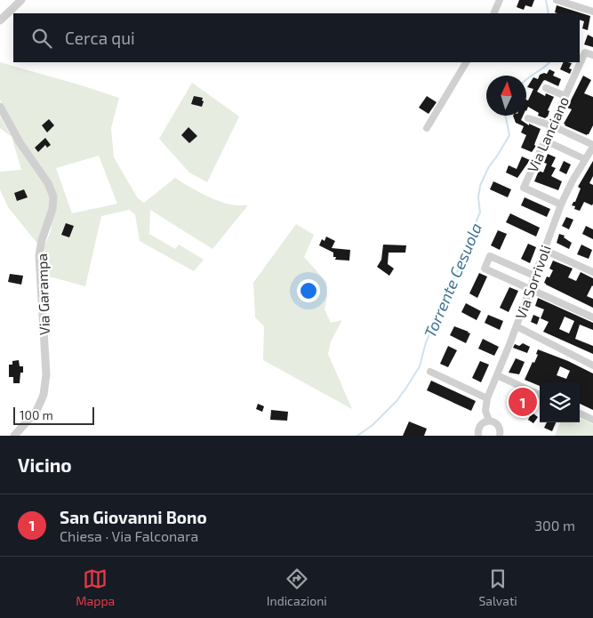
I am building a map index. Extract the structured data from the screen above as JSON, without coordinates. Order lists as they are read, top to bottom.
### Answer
{
  "streets": {
    "street": ["Via Lanciano", "Via Sorrivoli", "Via Garampa"]
  },
  "crossings": [
    ["Via Lanciano", "Via Sorrivoli"]
  ],
  "water": ["Torrente Cesuola"],
  "scale_bar": "100 m",
  "north": "top",
  "page": {
    "search": "Cerca qui",
    "pins": "1",
    "scale": "100 m",
    "heading": "Vicino",
    "list": [
      {
        "mark": "1",
        "name": "San Giovanni Bono",
        "note": "Chiesa · Via Falconara",
        "value": "300 m"
      }
    ],
    "nav": ["Mappa", "Indicazioni", "Salvati"]
  }
}
